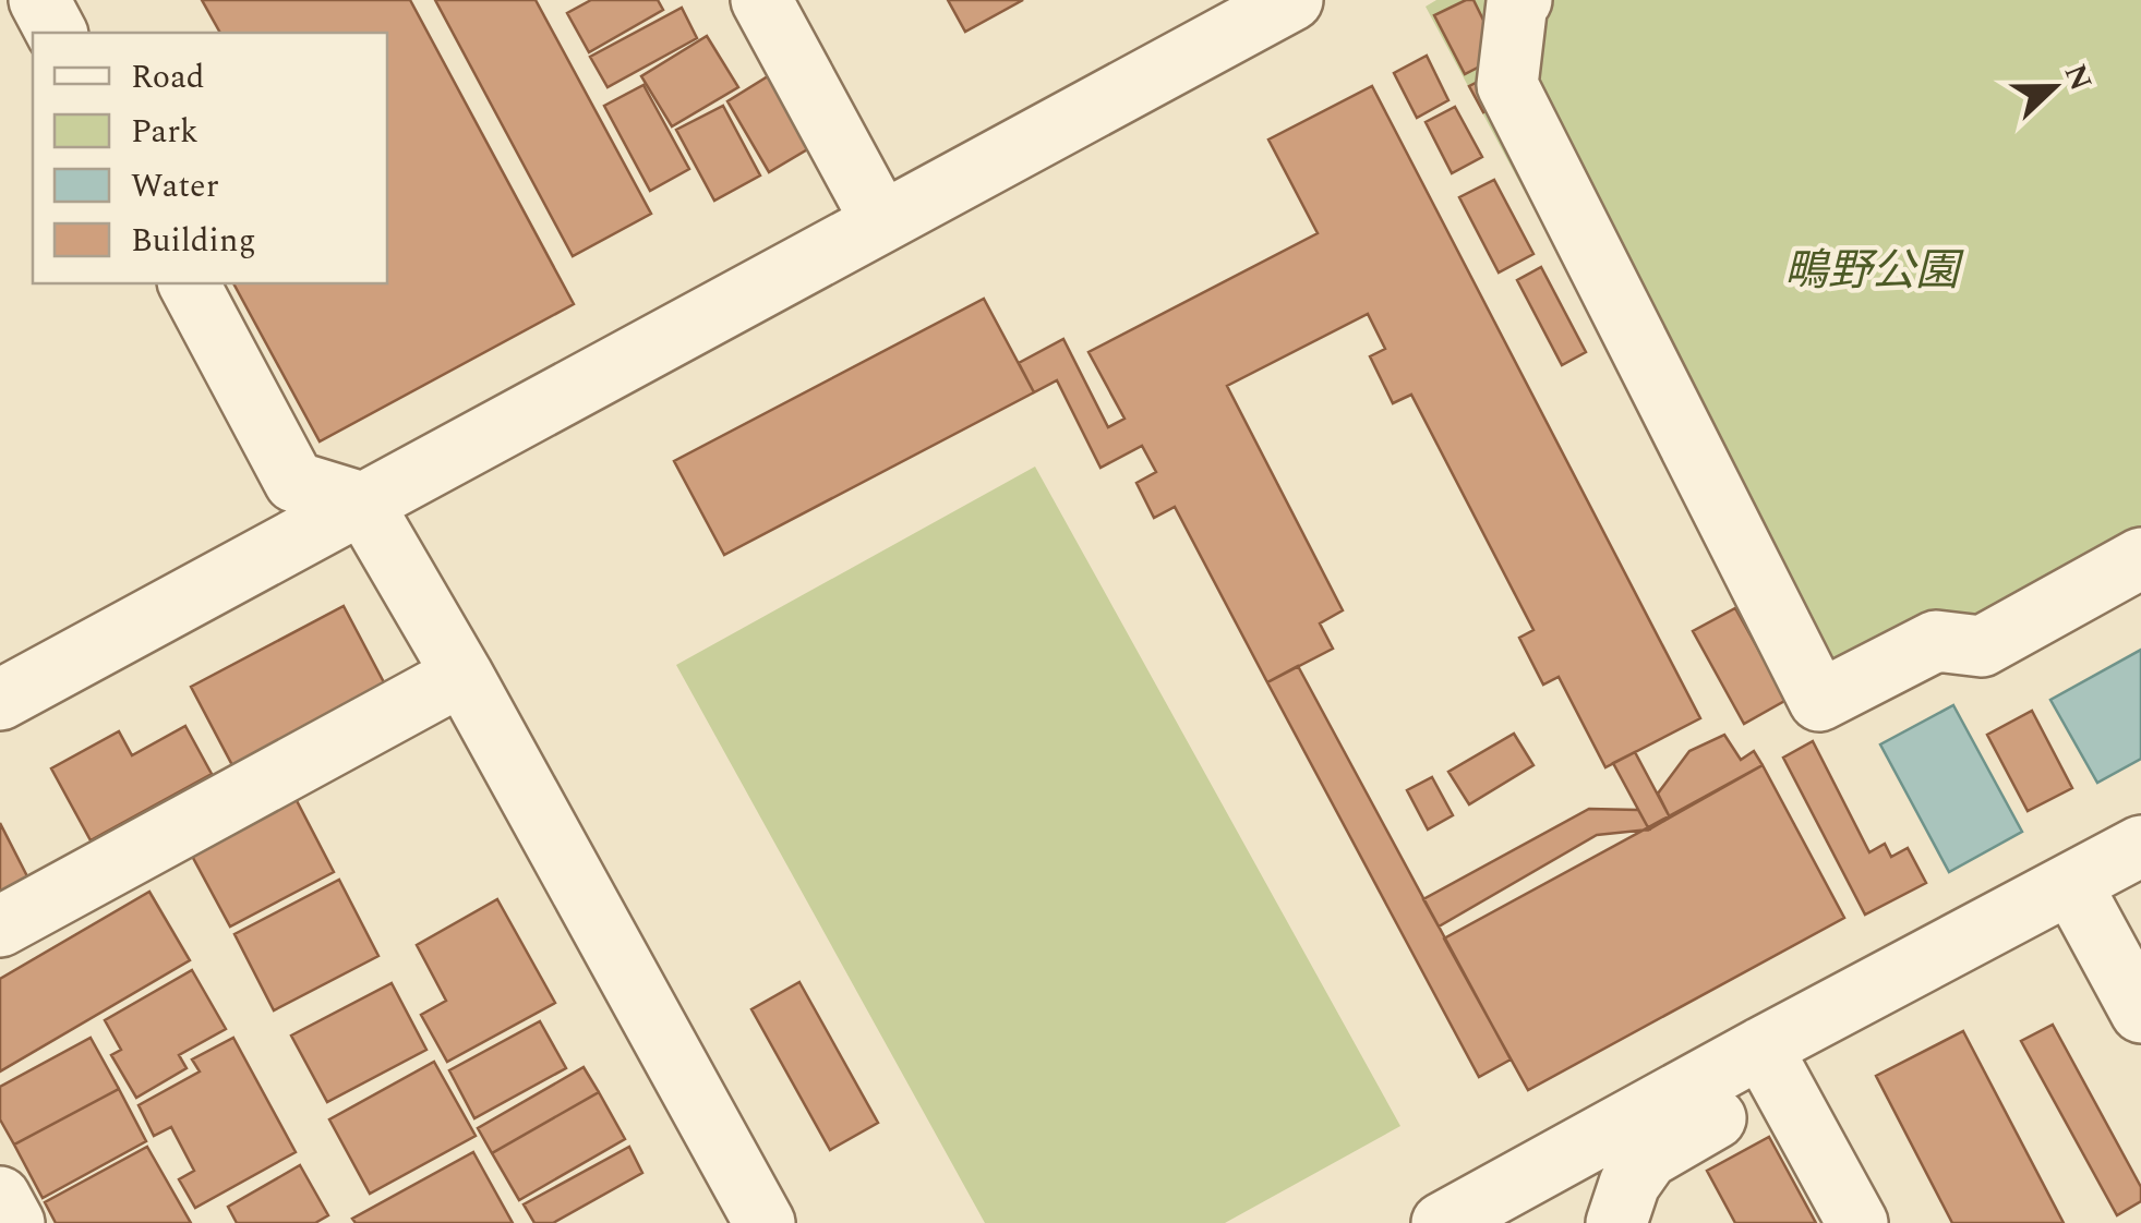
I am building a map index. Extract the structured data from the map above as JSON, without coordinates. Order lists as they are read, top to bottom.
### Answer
{
  "parks": ["鴫野公園"],
  "legend": [
    "Road",
    "Park",
    "Water",
    "Building"
  ],
  "north": "right"
}
